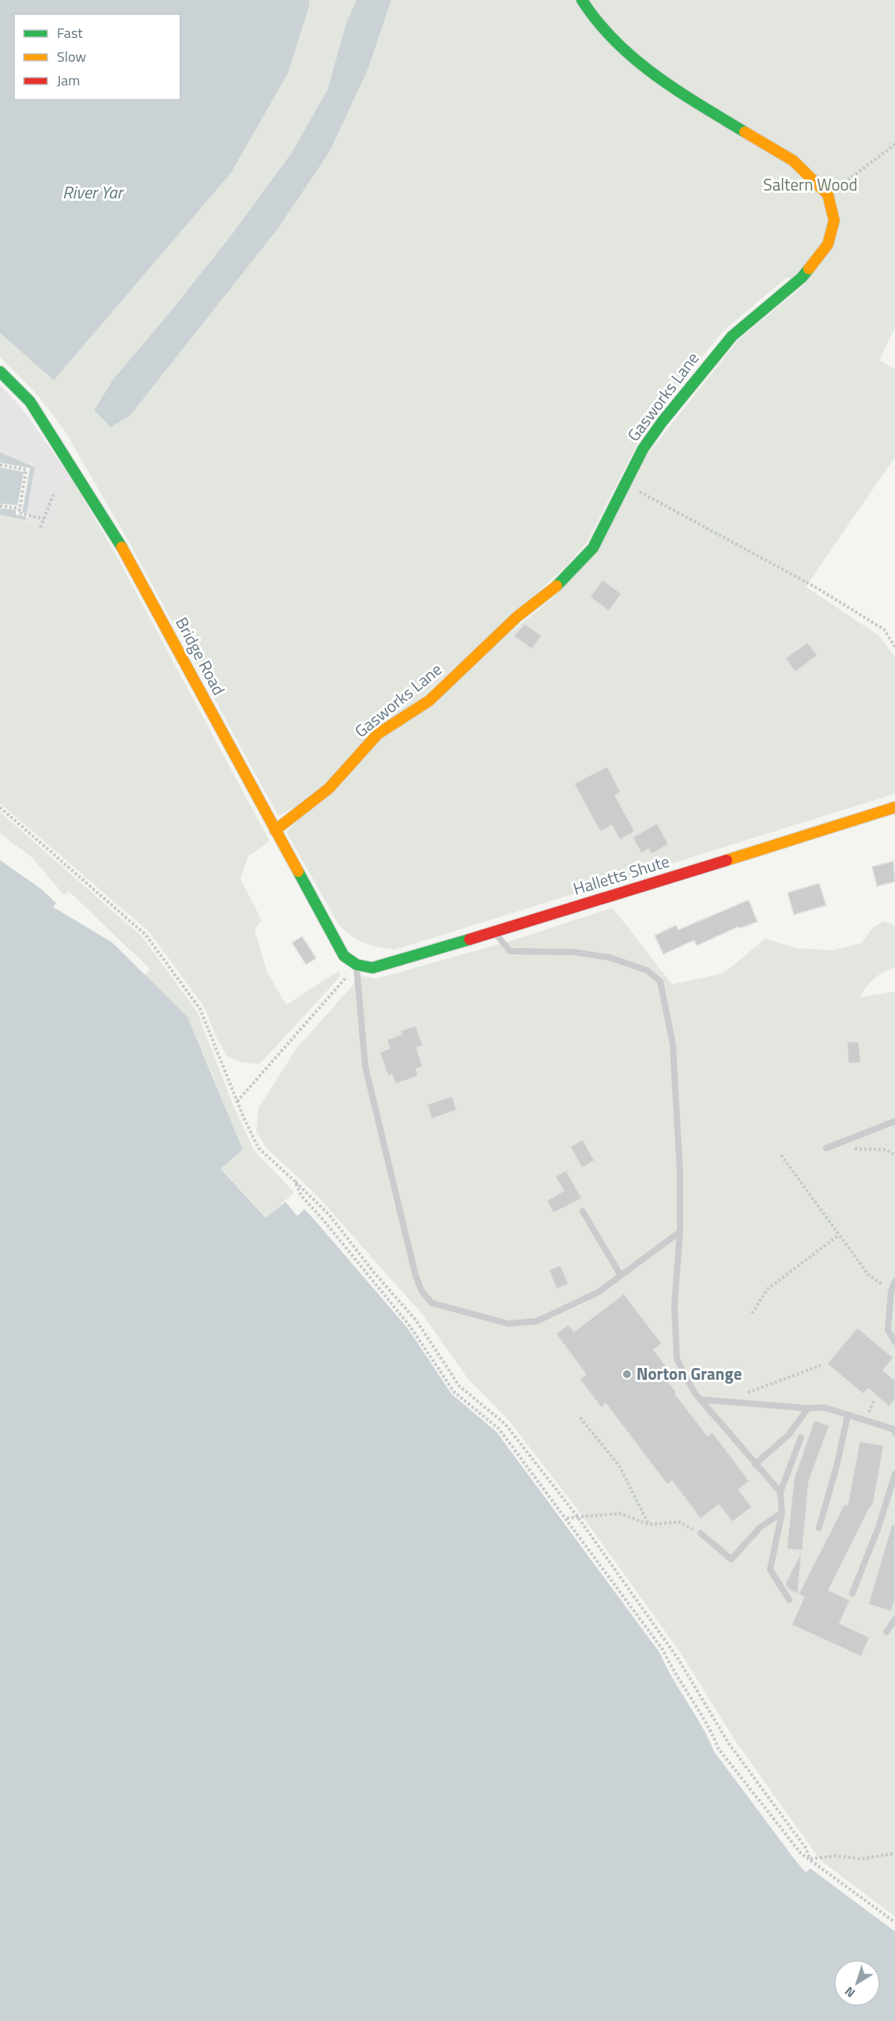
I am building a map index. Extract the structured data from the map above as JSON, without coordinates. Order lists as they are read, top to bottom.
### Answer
{
  "streets": {
    "main road": ["Gasworks Lane", "Bridge Road", "Halletts Shute"]
  },
  "crossings": [
    ["Gasworks Lane", "Bridge Road"],
    ["Bridge Road", "Halletts Shute"]
  ],
  "water": ["River Yar"],
  "parks": ["Saltern Wood"],
  "places": ["Norton Grange"],
  "legend": ["Fast", "Slow", "Jam"],
  "north": "bottom left"
}
